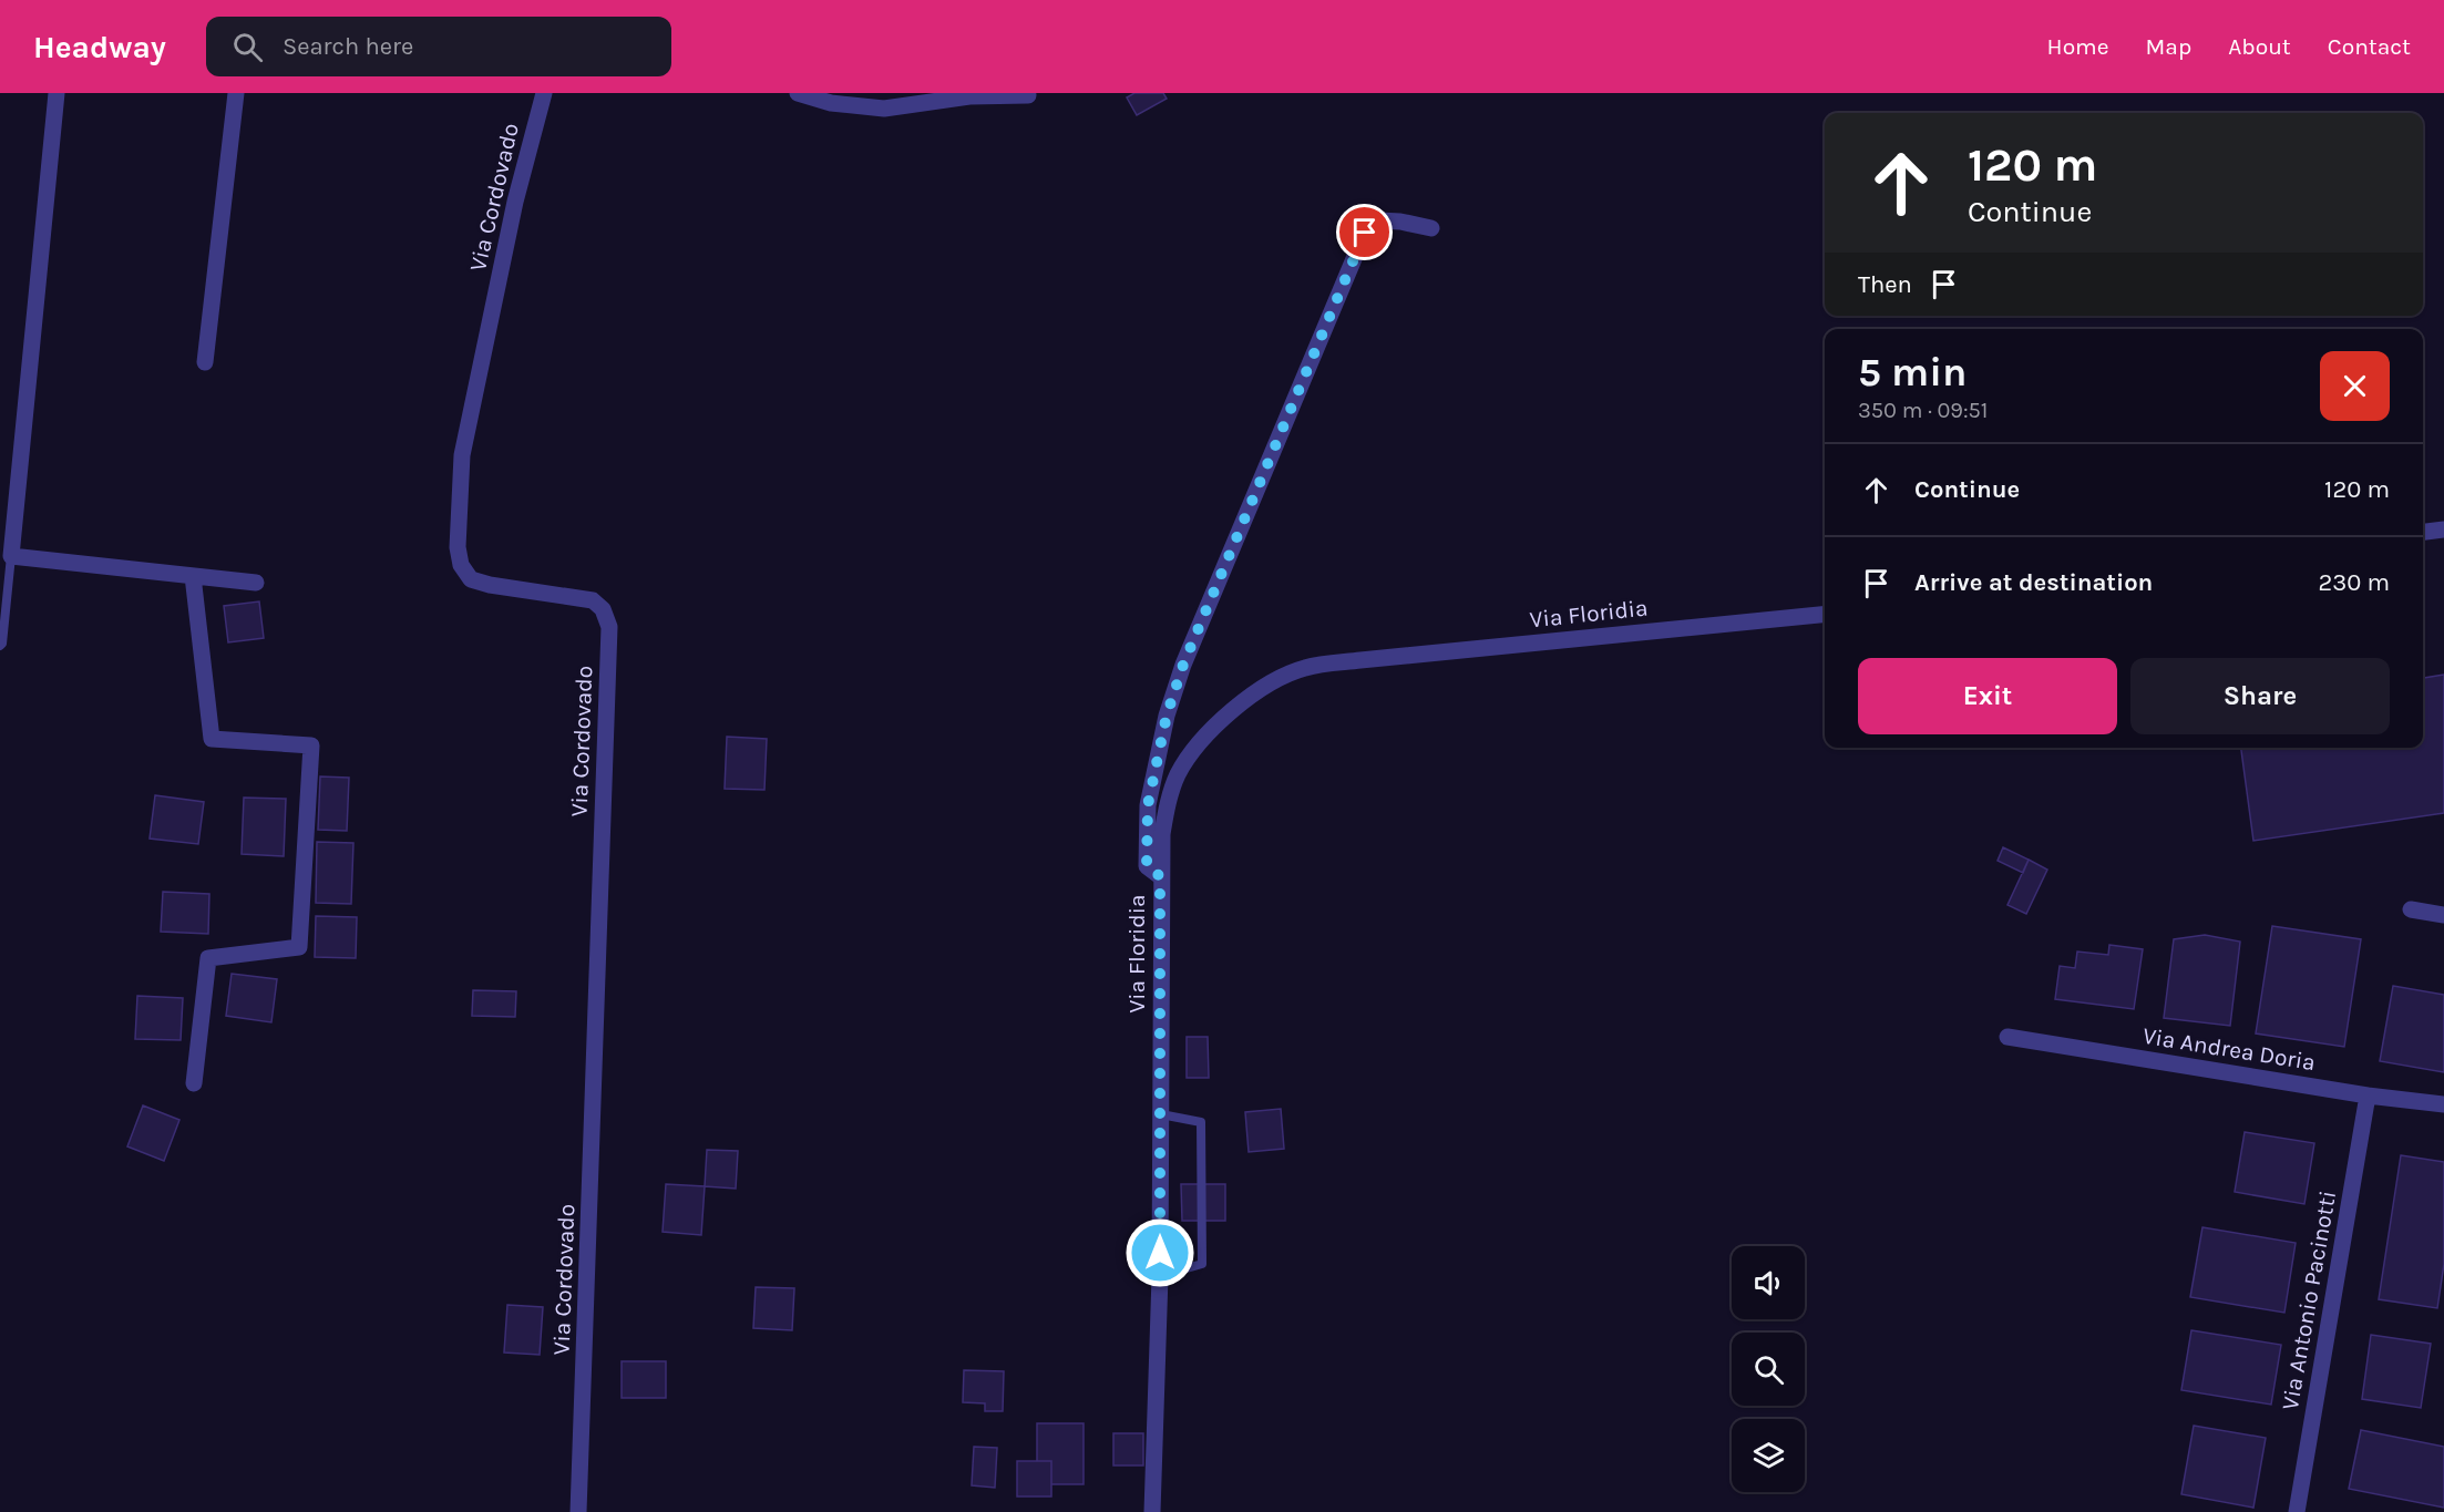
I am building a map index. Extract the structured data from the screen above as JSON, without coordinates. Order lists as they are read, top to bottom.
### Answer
{
  "streets": {
    "street": [
      "Via Cordovado",
      "Via Floridia",
      "Via Andrea Doria",
      "Via Antonio Pacinotti"
    ]
  },
  "crossings": [
    ["Via Andrea Doria", "Via Antonio Pacinotti"]
  ],
  "page": {
    "header": "Headway",
    "search": "Search here",
    "nav": [
      "Home",
      "Map",
      "About",
      "Contact"
    ],
    "turn": ["120 m", "Continue"],
    "then": "Then",
    "heading": ["5 min", "350 m · 09:51"],
    "list": [
      {
        "name": "Continue",
        "value": "120 m"
      },
      {
        "name": "Arrive at destination",
        "value": "230 m"
      }
    ],
    "buttons": ["Exit", "Share"]
  }
}
